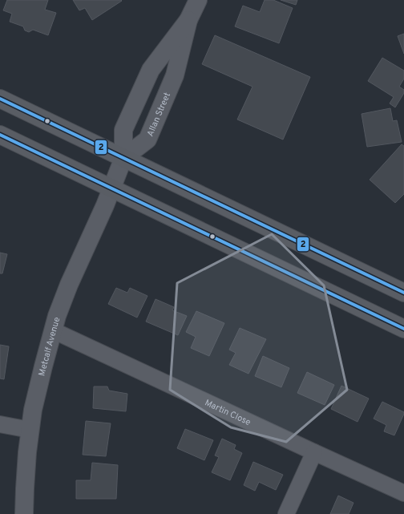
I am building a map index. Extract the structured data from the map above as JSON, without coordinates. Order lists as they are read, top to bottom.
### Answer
{
  "streets": {
    "street": ["Allan Street", "Metcalf Avenue", "Martin Close"]
  },
  "crossings": [
    ["Allan Street", "Metcalf Avenue"],
    ["Metcalf Avenue", "Martin Close"]
  ],
  "lines": ["transit line 2"]
}
